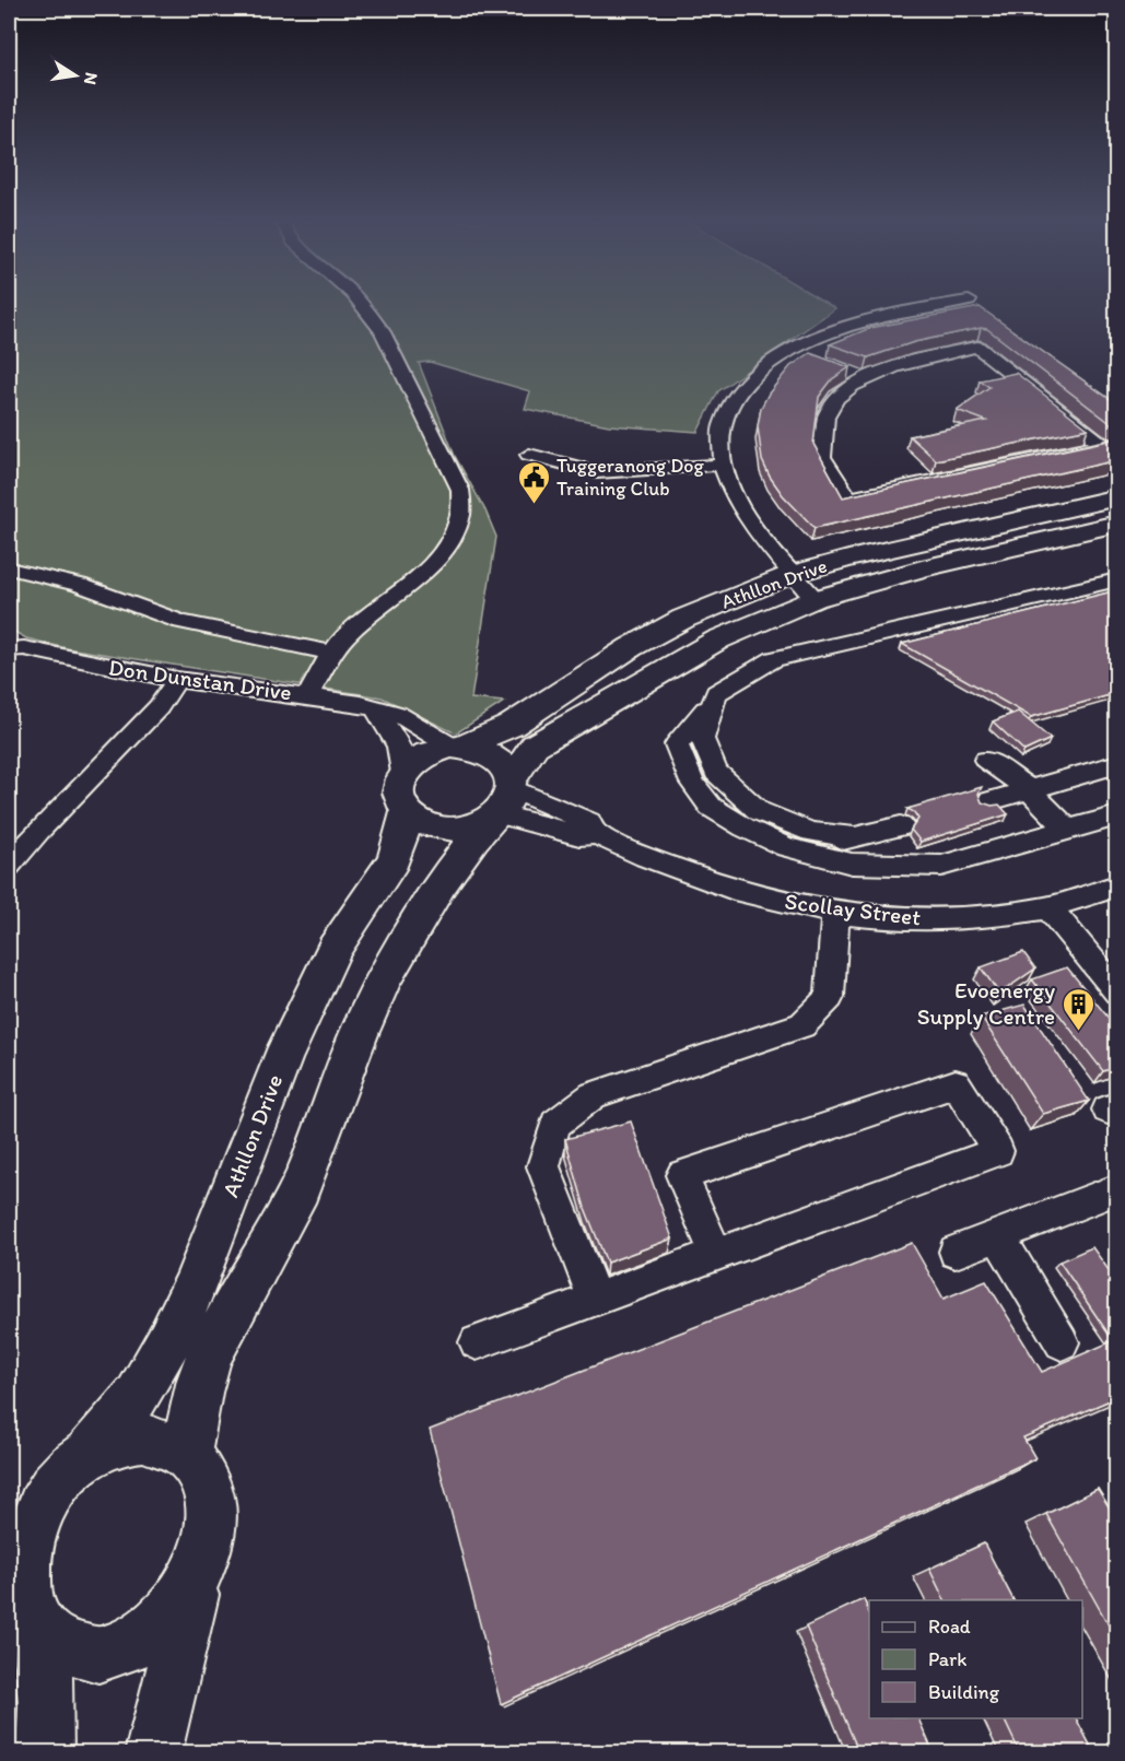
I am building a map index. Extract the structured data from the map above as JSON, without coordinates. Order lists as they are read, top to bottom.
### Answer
{
  "streets": {
    "main road": ["Athllon Drive"],
    "street": ["Don Dunstan Drive", "Scollay Street"]
  },
  "crossings": [
    ["Athllon Drive", "Don Dunstan Drive"],
    ["Athllon Drive", "Scollay Street"],
    ["Don Dunstan Drive", "Scollay Street"]
  ],
  "places": {
    "public building": ["Tuggeranong Dog Training Club"],
    "building": ["Evoenergy Supply Centre"]
  },
  "legend": ["Road", "Park", "Building"],
  "north": "right"
}
